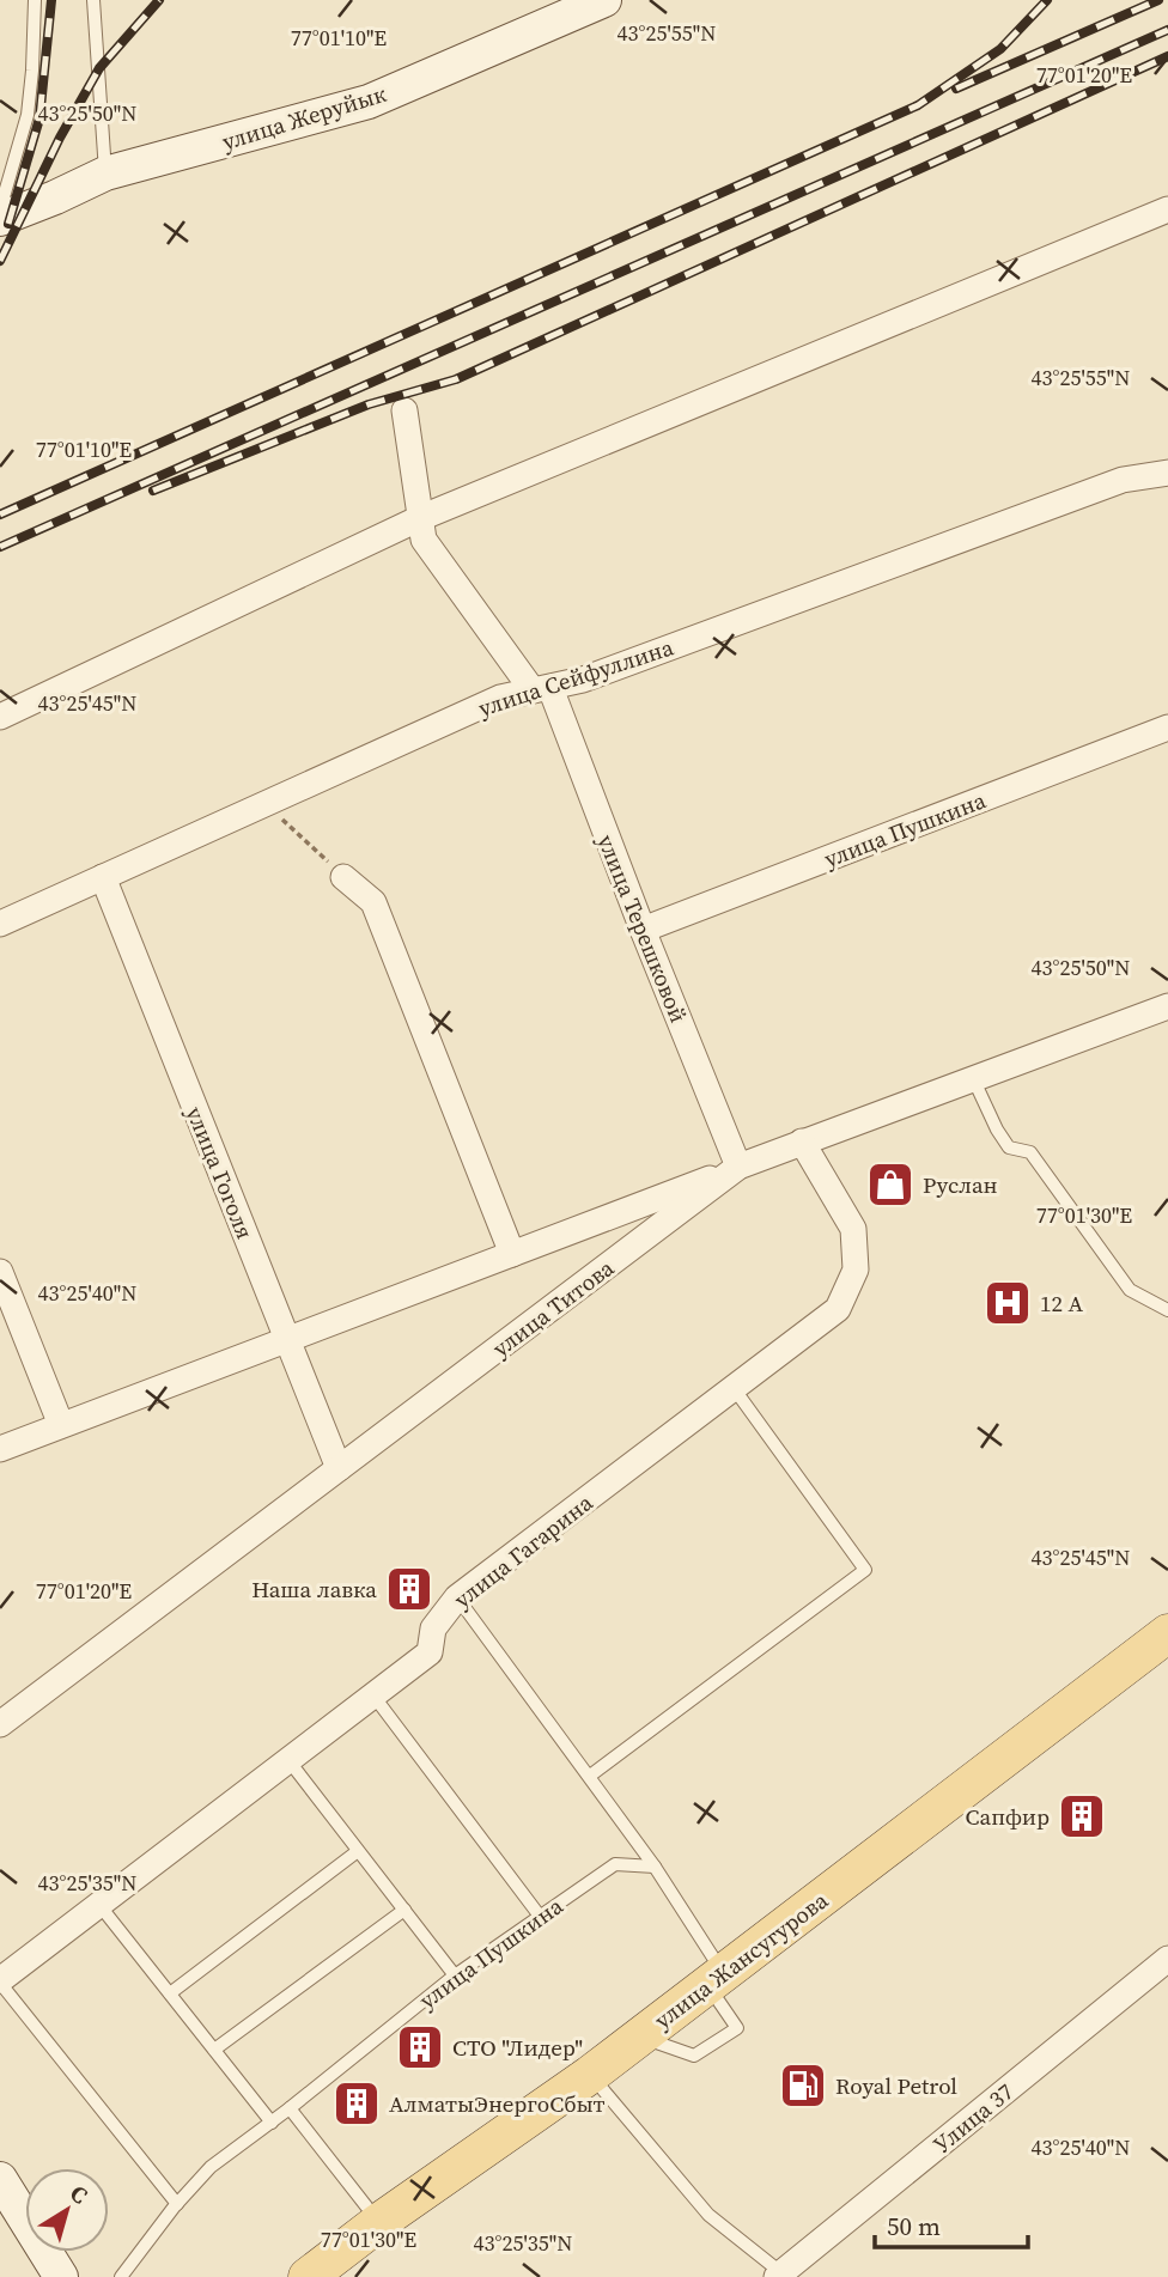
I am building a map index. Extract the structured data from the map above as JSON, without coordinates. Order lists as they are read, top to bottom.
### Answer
{
  "streets": {
    "main road": ["улица Жансугурова"],
    "street": [
      "улица Жеруйык",
      "улица Сейфуллина",
      "улица Пушкина",
      "улица Терешковой",
      "улица Гоголя",
      "улица Титова",
      "улица Гагарина",
      "Улица 37"
    ]
  },
  "crossings": [
    ["улица Сейфуллина", "улица Терешковой"],
    ["улица Сейфуллина", "улица Гоголя"],
    ["улица Пушкина", "улица Терешковой"],
    ["улица Терешковой", "улица Титова"],
    ["улица Гоголя", "улица Титова"],
    ["улица Титова", "улица Гагарина"]
  ],
  "places": {
    "shop": ["Руслан"],
    "hospital": ["12 А"],
    "building": [
      "Наша лавка",
      "Сапфир",
      "СТО \"Лидер\"",
      "АлматыЭнергоСбыт"
    ],
    "fuel station": ["Royal Petrol"]
  },
  "scale_bar": "50 m",
  "north": "top right",
  "coordinates": [
    "43°25'55\"N",
    "77°01'10\"E",
    "77°01'20\"E",
    "43°25'50\"N",
    "43°25'45\"N",
    "77°01'30\"E",
    "43°25'40\"N",
    "43°25'35\"N"
  ]
}
